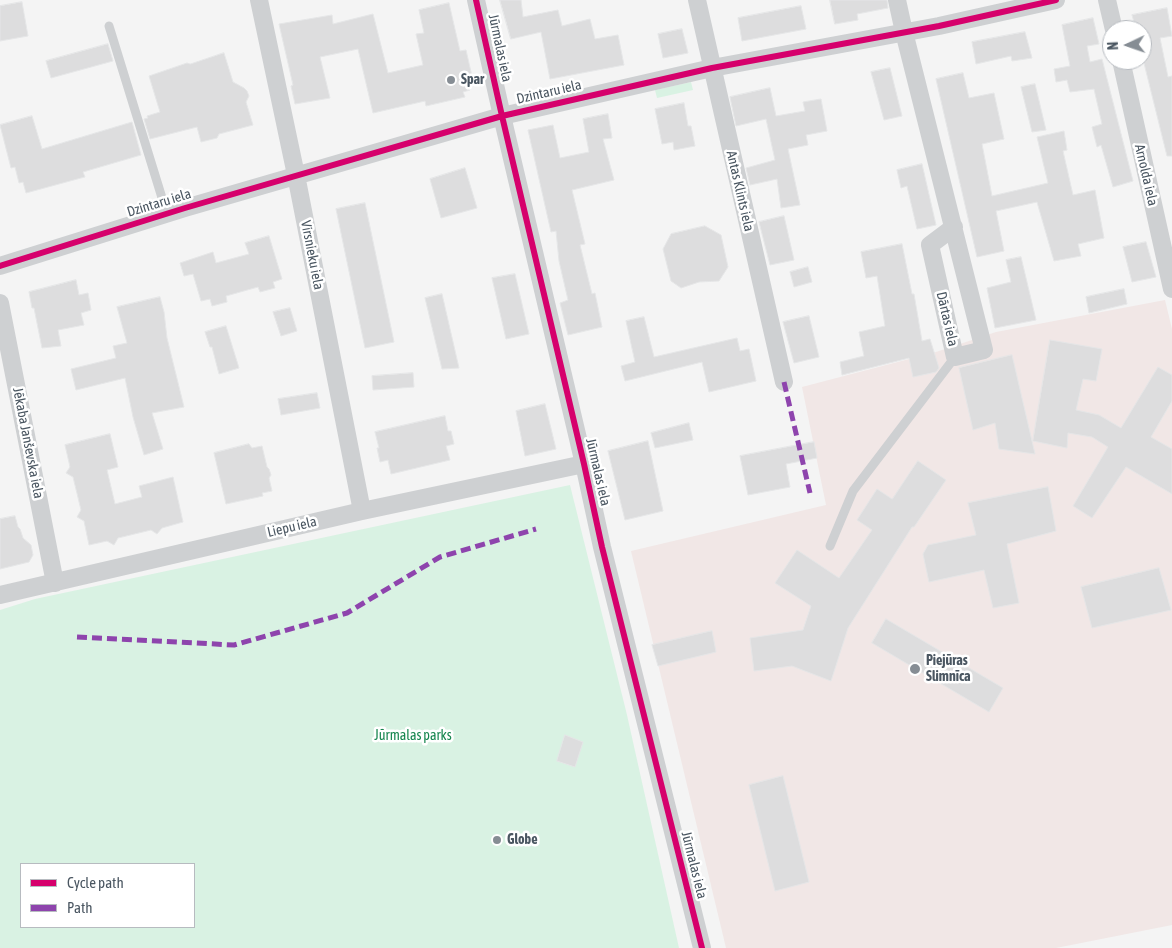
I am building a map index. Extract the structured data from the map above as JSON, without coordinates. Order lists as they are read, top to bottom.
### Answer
{
  "streets": {
    "street": [
      "Jūrmalas iela",
      "Dzintaru iela",
      "Arnolda iela",
      "Antas Klints iela",
      "Virsnieku iela",
      "Dārtas iela",
      "Jēkaba Janševska iela",
      "Liepu iela"
    ]
  },
  "crossings": [
    ["Jūrmalas iela", "Dzintaru iela"],
    ["Jūrmalas iela", "Liepu iela"],
    ["Dzintaru iela", "Antas Klints iela"],
    ["Dzintaru iela", "Virsnieku iela"],
    ["Dzintaru iela", "Dārtas iela"],
    ["Virsnieku iela", "Liepu iela"],
    ["Jēkaba Janševska iela", "Liepu iela"]
  ],
  "parks": ["Jūrmalas parks"],
  "places": ["Spar", "Piejūras Slimnīca", "Globe"],
  "legend": ["Cycle path", "Path"],
  "north": "left"
}
